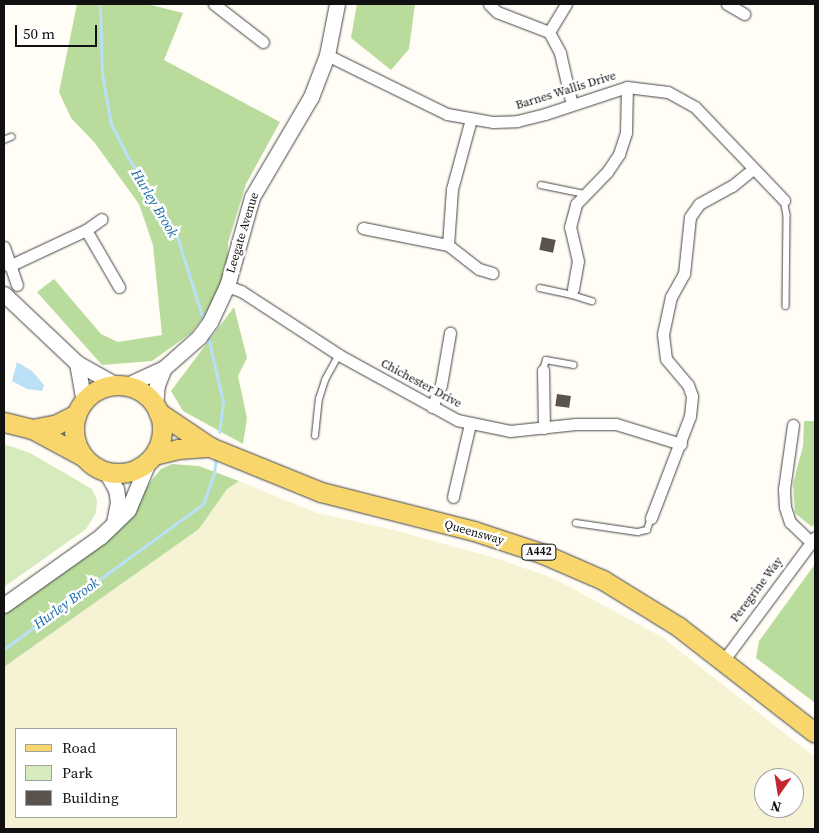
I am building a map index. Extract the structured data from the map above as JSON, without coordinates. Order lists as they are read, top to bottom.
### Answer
{
  "streets": {
    "main road": ["Queensway", "A442"],
    "street": [
      "Barnes Wallis Drive",
      "Leegate Avenue",
      "Chichester Drive",
      "Peregrine Way"
    ]
  },
  "crossings": [
    ["Barnes Wallis Drive", "Leegate Avenue"],
    ["Leegate Avenue", "Chichester Drive"],
    ["Leegate Avenue", "A442"],
    ["Queensway", "A442"],
    ["Queensway", "Peregrine Way"]
  ],
  "water": ["Hurley Brook"],
  "legend": ["Road", "Park", "Building"],
  "scale_bar": "50 m",
  "north": "bottom"
}
